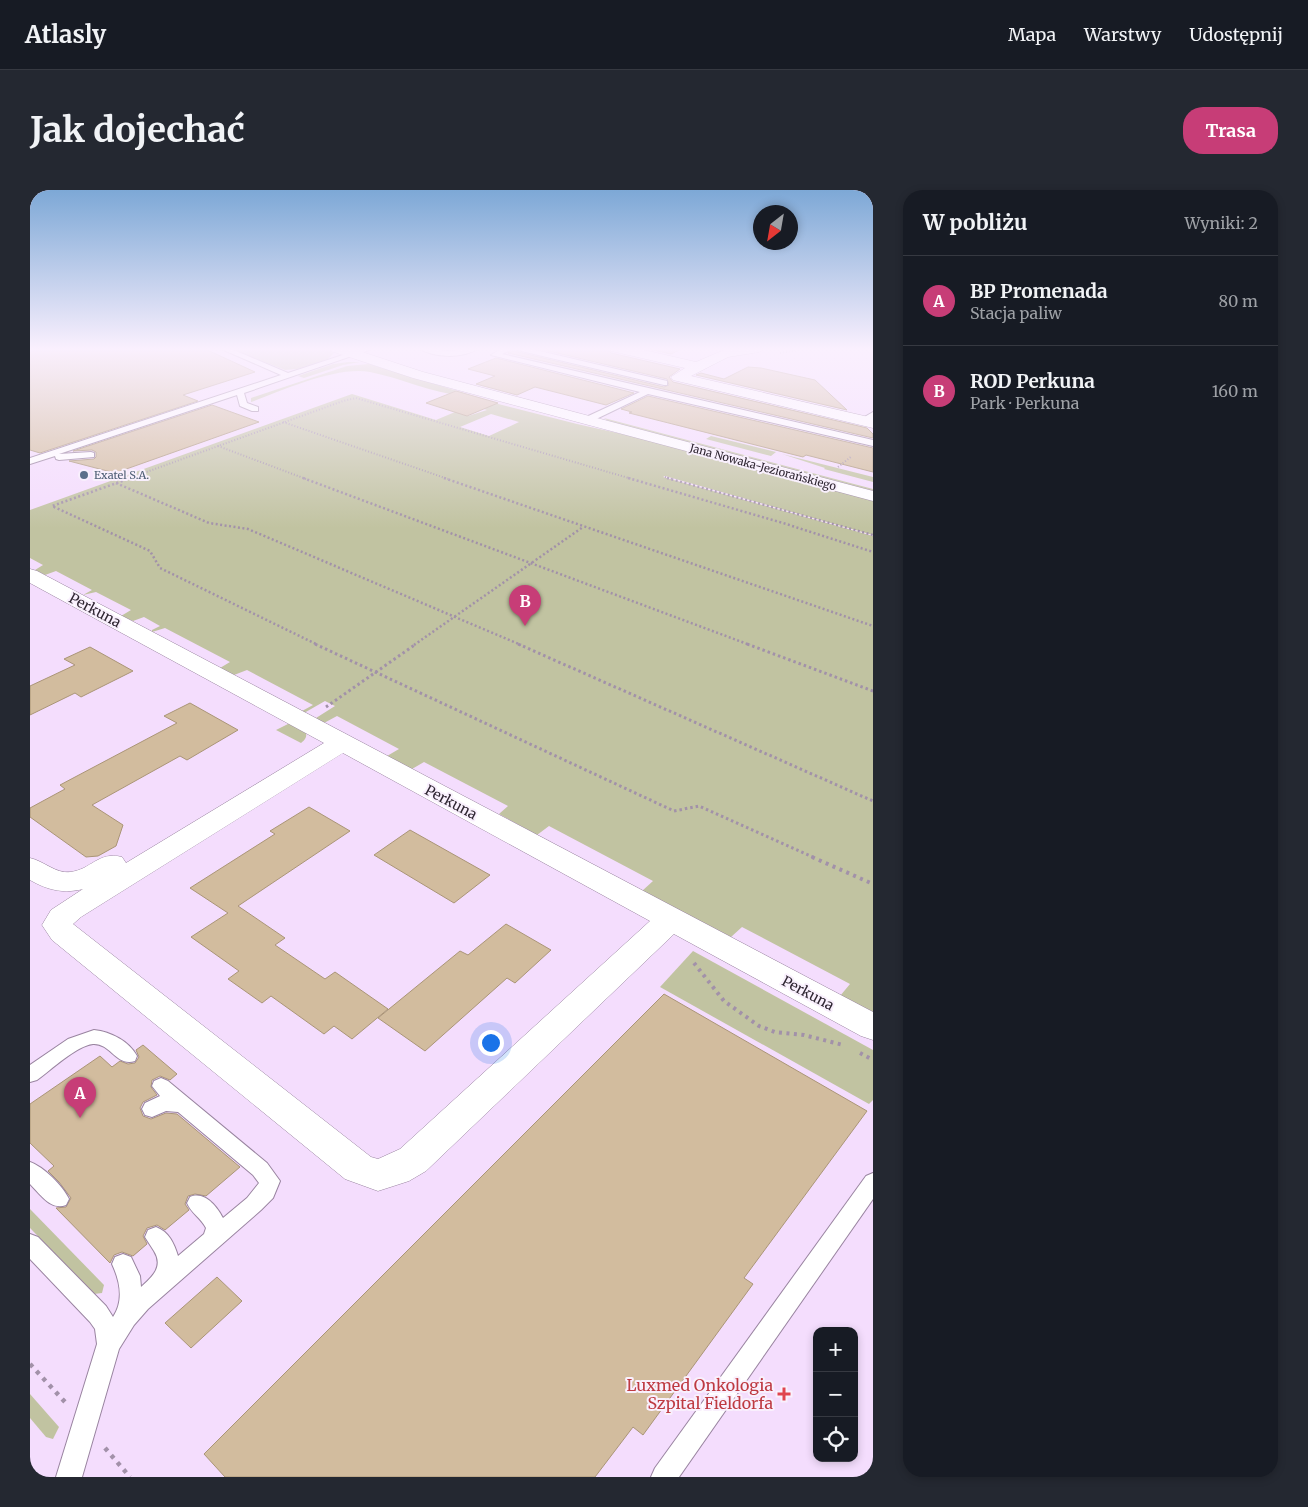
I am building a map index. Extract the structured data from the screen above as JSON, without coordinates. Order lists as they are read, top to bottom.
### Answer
{
  "streets": {
    "street": ["Jana Nowaka-Jeziorańskiego", "Perkuna"]
  },
  "places": {
    "other": ["Exatel S.A."],
    "health": ["Luxmed Onkologia Szpital Fieldorfa"]
  },
  "north": "bottom left",
  "page": {
    "header": "Atlasly",
    "nav": ["Mapa", "Warstwy", "Udostępnij"],
    "buttons": "Trasa",
    "title": "Jak dojechać",
    "heading": ["W pobliżu", "Wyniki: 2"],
    "list": [
      {
        "mark": "A",
        "name": "BP Promenada",
        "note": "Stacja paliw",
        "value": "80 m"
      },
      {
        "mark": "B",
        "name": "ROD Perkuna",
        "note": "Park · Perkuna",
        "value": "160 m"
      }
    ],
    "pins": ["B", "A"],
    "map_buttons": ["+", "−"]
  }
}
